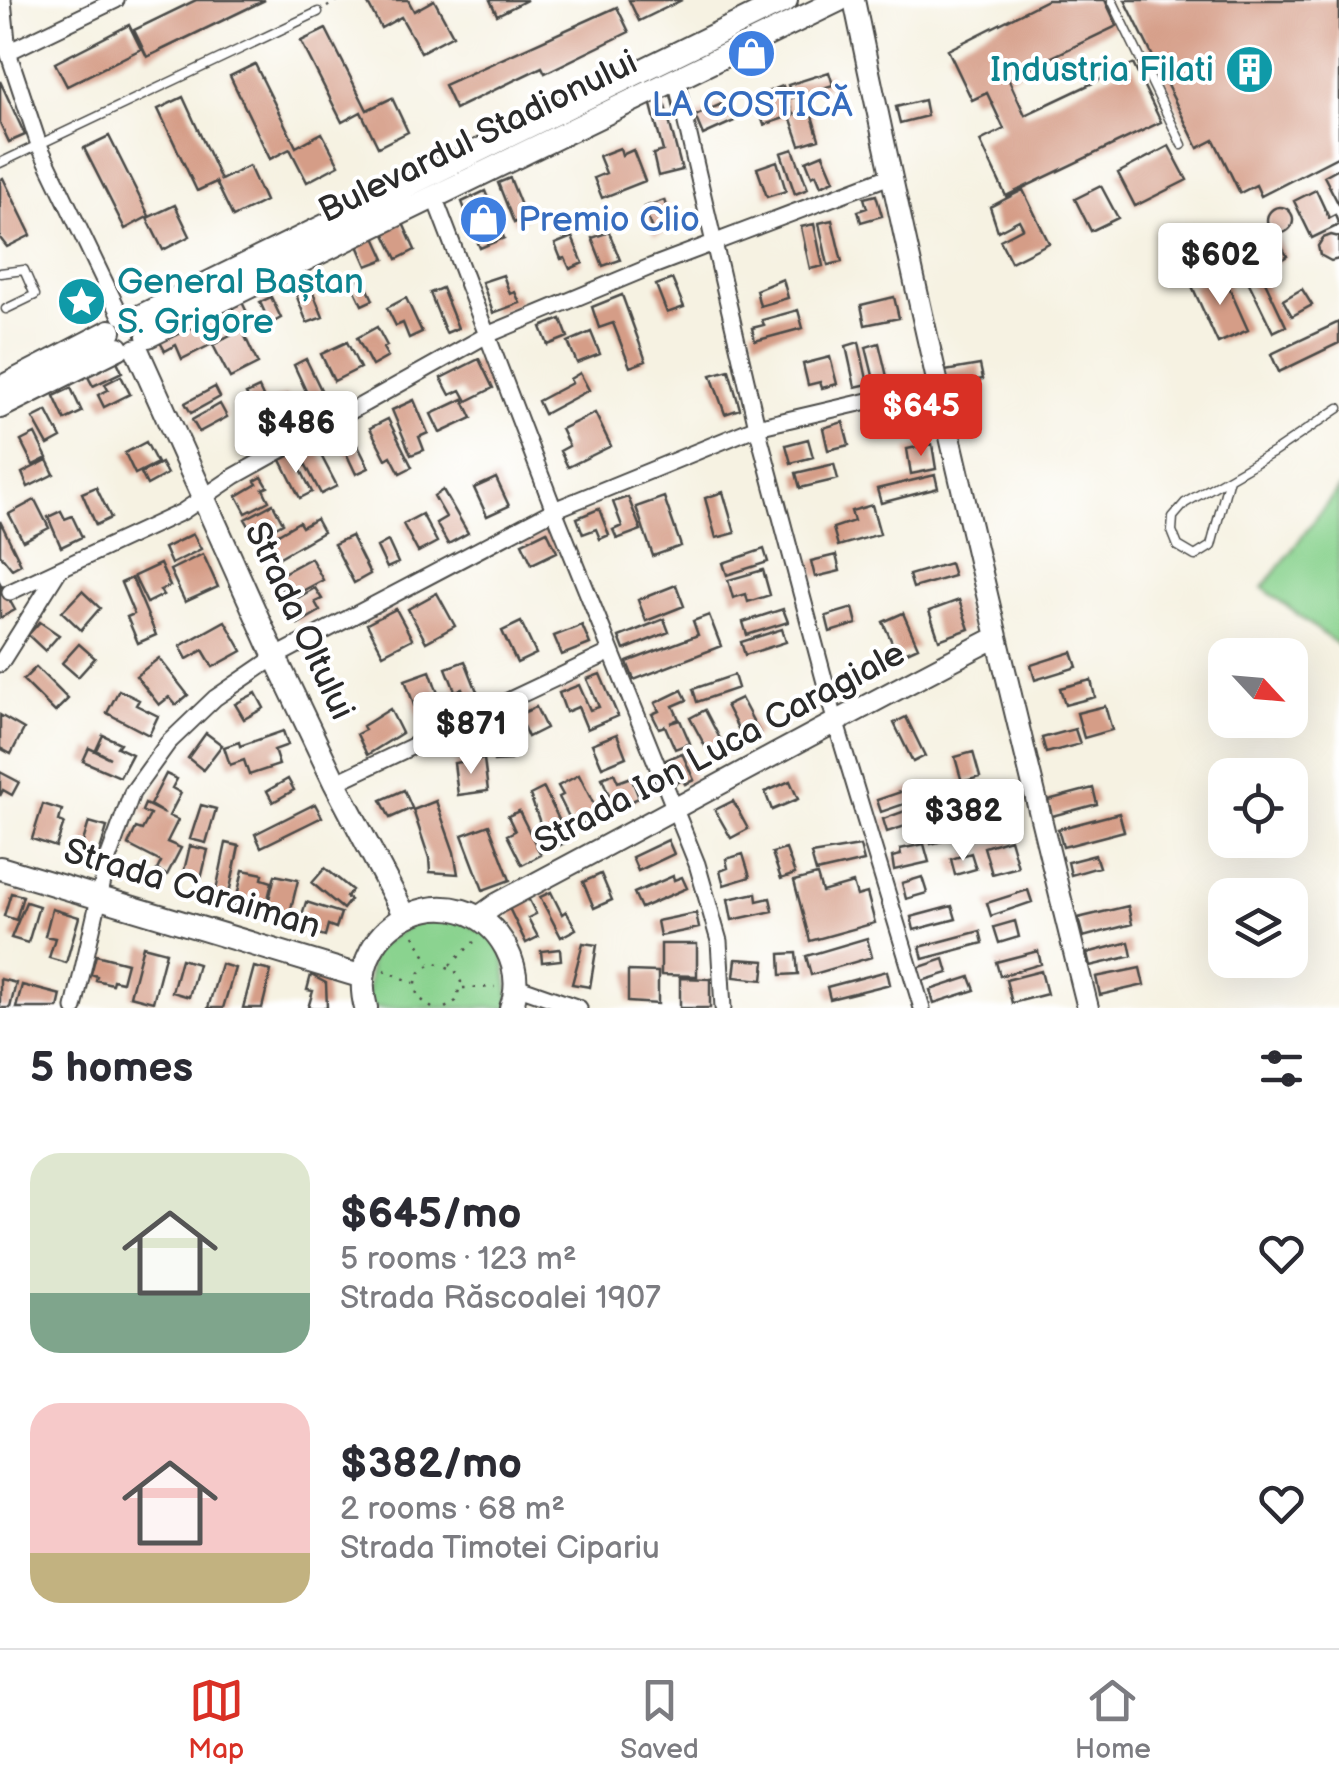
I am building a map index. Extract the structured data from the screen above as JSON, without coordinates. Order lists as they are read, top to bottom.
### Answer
{
  "streets": {
    "main road": ["Bulevardul Stadionului", "Strada Oltului", "Strada Caraiman"],
    "street": ["Strada Ion Luca Caragiale"]
  },
  "crossings": [
    ["Bulevardul Stadionului", "Strada Oltului"]
  ],
  "places": {
    "shop": ["LA COSTICĂ", "Premio Clio"],
    "building": ["Industria Filati"],
    "place": ["General Baștan S. Grigore"]
  },
  "north": "bottom right",
  "page": {
    "price": [
      "$602",
      "$645",
      "$486",
      "$871",
      "$382"
    ],
    "heading": "5 homes",
    "list": [
      {
        "name": "$645/mo",
        "note": "5 rooms · 123 m² · Strada Răscoalei 1907"
      },
      {
        "name": "$382/mo",
        "note": "2 rooms · 68 m² · Strada Timotei Cipariu"
      }
    ],
    "tabs": ["Map", "Saved", "Home"]
  }
}
